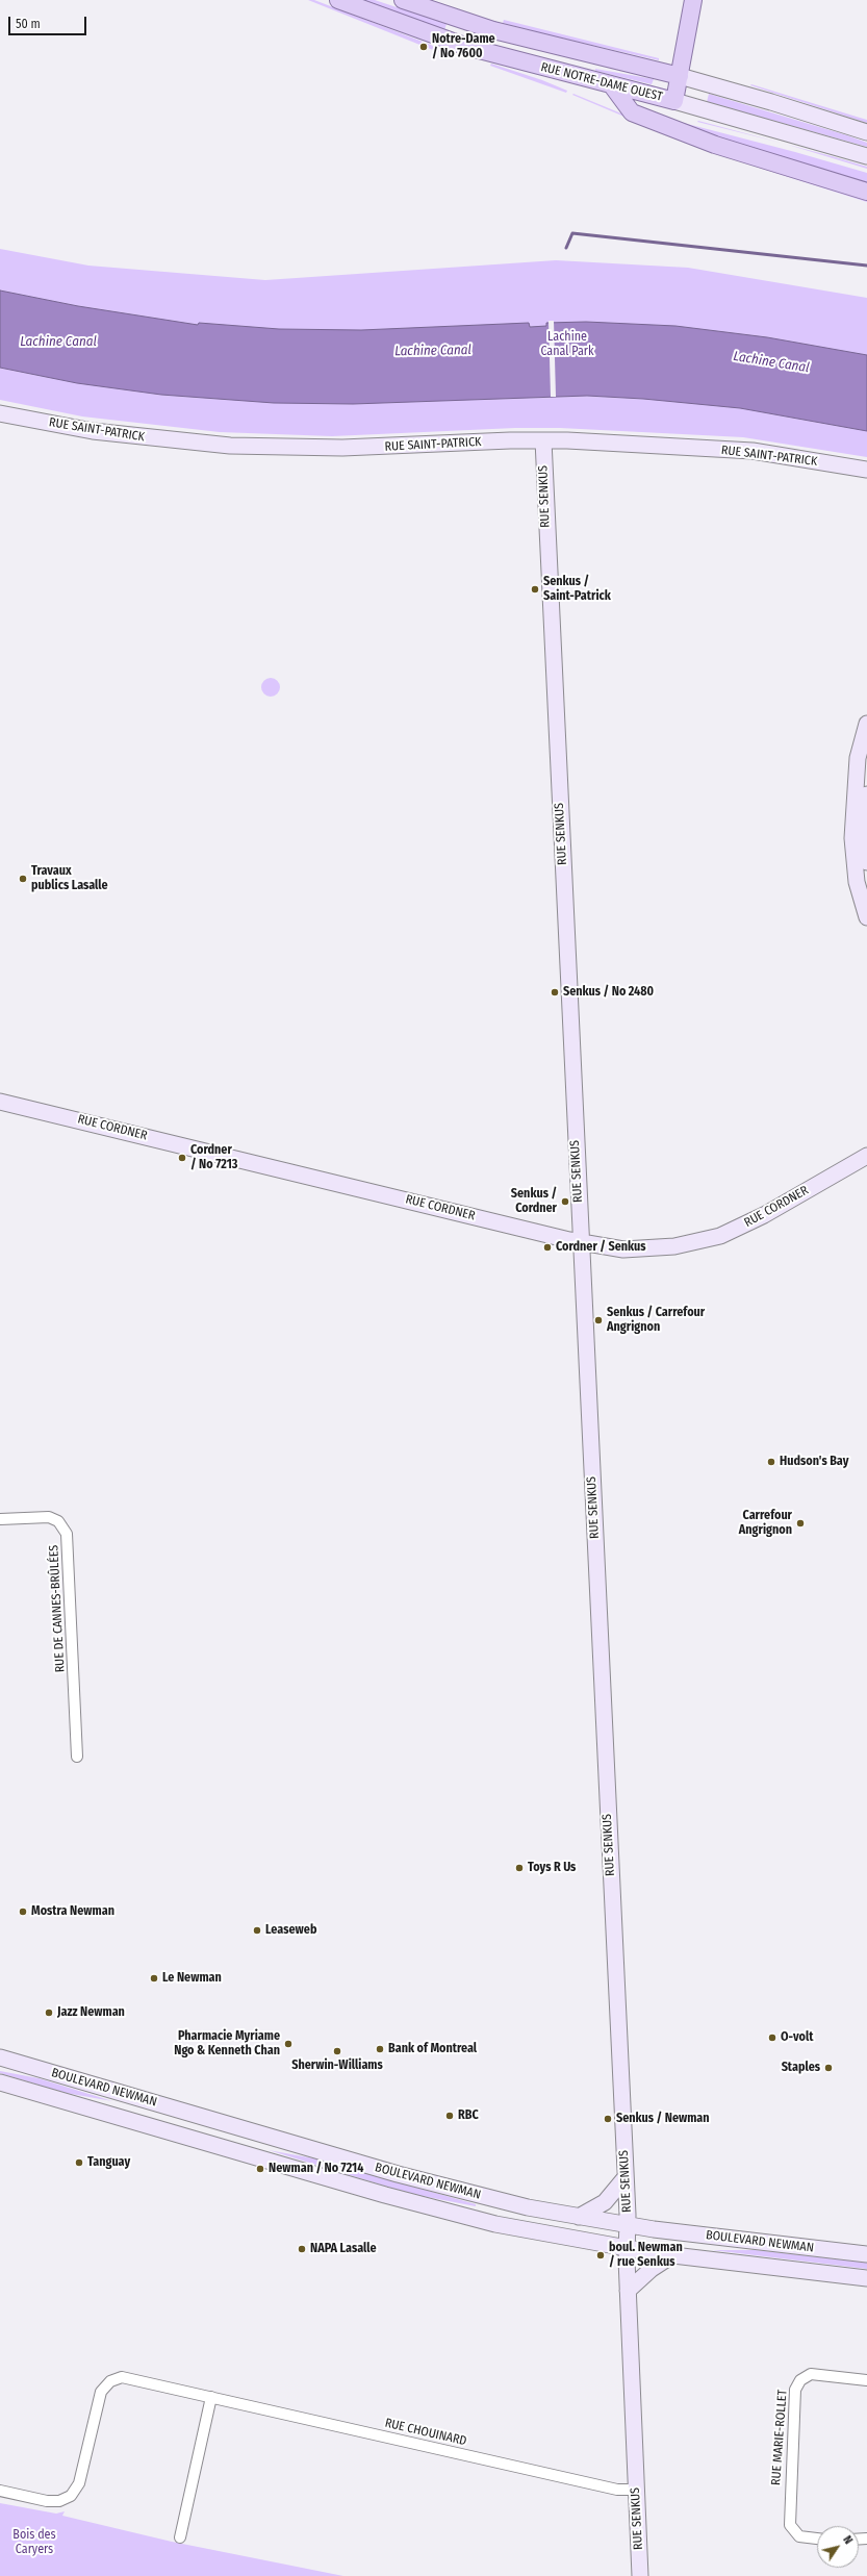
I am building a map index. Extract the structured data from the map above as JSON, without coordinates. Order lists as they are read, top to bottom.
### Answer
{
  "streets": {
    "main road": [
      "RUE NOTRE-DAME OUEST",
      "RUE SAINT-PATRICK",
      "RUE SENKUS",
      "RUE CORDNER",
      "BOULEVARD NEWMAN"
    ],
    "street": ["RUE DE CANNES-BRÛLÉES", "RUE CHOUINARD", "RUE MARIE-ROLLET"]
  },
  "crossings": [
    ["RUE SAINT-PATRICK", "RUE SENKUS"],
    ["RUE SENKUS", "RUE CORDNER"],
    ["RUE SENKUS", "BOULEVARD NEWMAN"],
    ["RUE SENKUS", "RUE CHOUINARD"]
  ],
  "water": ["Lachine Canal"],
  "parks": ["Lachine Canal Park", "Bois des Caryers"],
  "places": [
    "Notre-Dame / No 7600",
    "Senkus / Saint-Patrick",
    "Travaux publics Lasalle",
    "Senkus / No 2480",
    "Cordner / No 7213",
    "Senkus / Cordner",
    "Cordner / Senkus",
    "Senkus / Carrefour Angrignon",
    "Hudson's Bay",
    "Carrefour Angrignon",
    "Toys R Us",
    "Mostra Newman",
    "Leaseweb",
    "Le Newman",
    "Jazz Newman",
    "O-volt",
    "Pharmacie Myriame Ngo & Kenneth Chan",
    "Bank of Montreal",
    "Sherwin-Williams",
    "Staples",
    "RBC",
    "Senkus / Newman",
    "Tanguay",
    "Newman / No 7214",
    "NAPA Lasalle",
    "boul. Newman / rue Senkus"
  ],
  "scale_bar": "50 m",
  "north": "top right"
}
